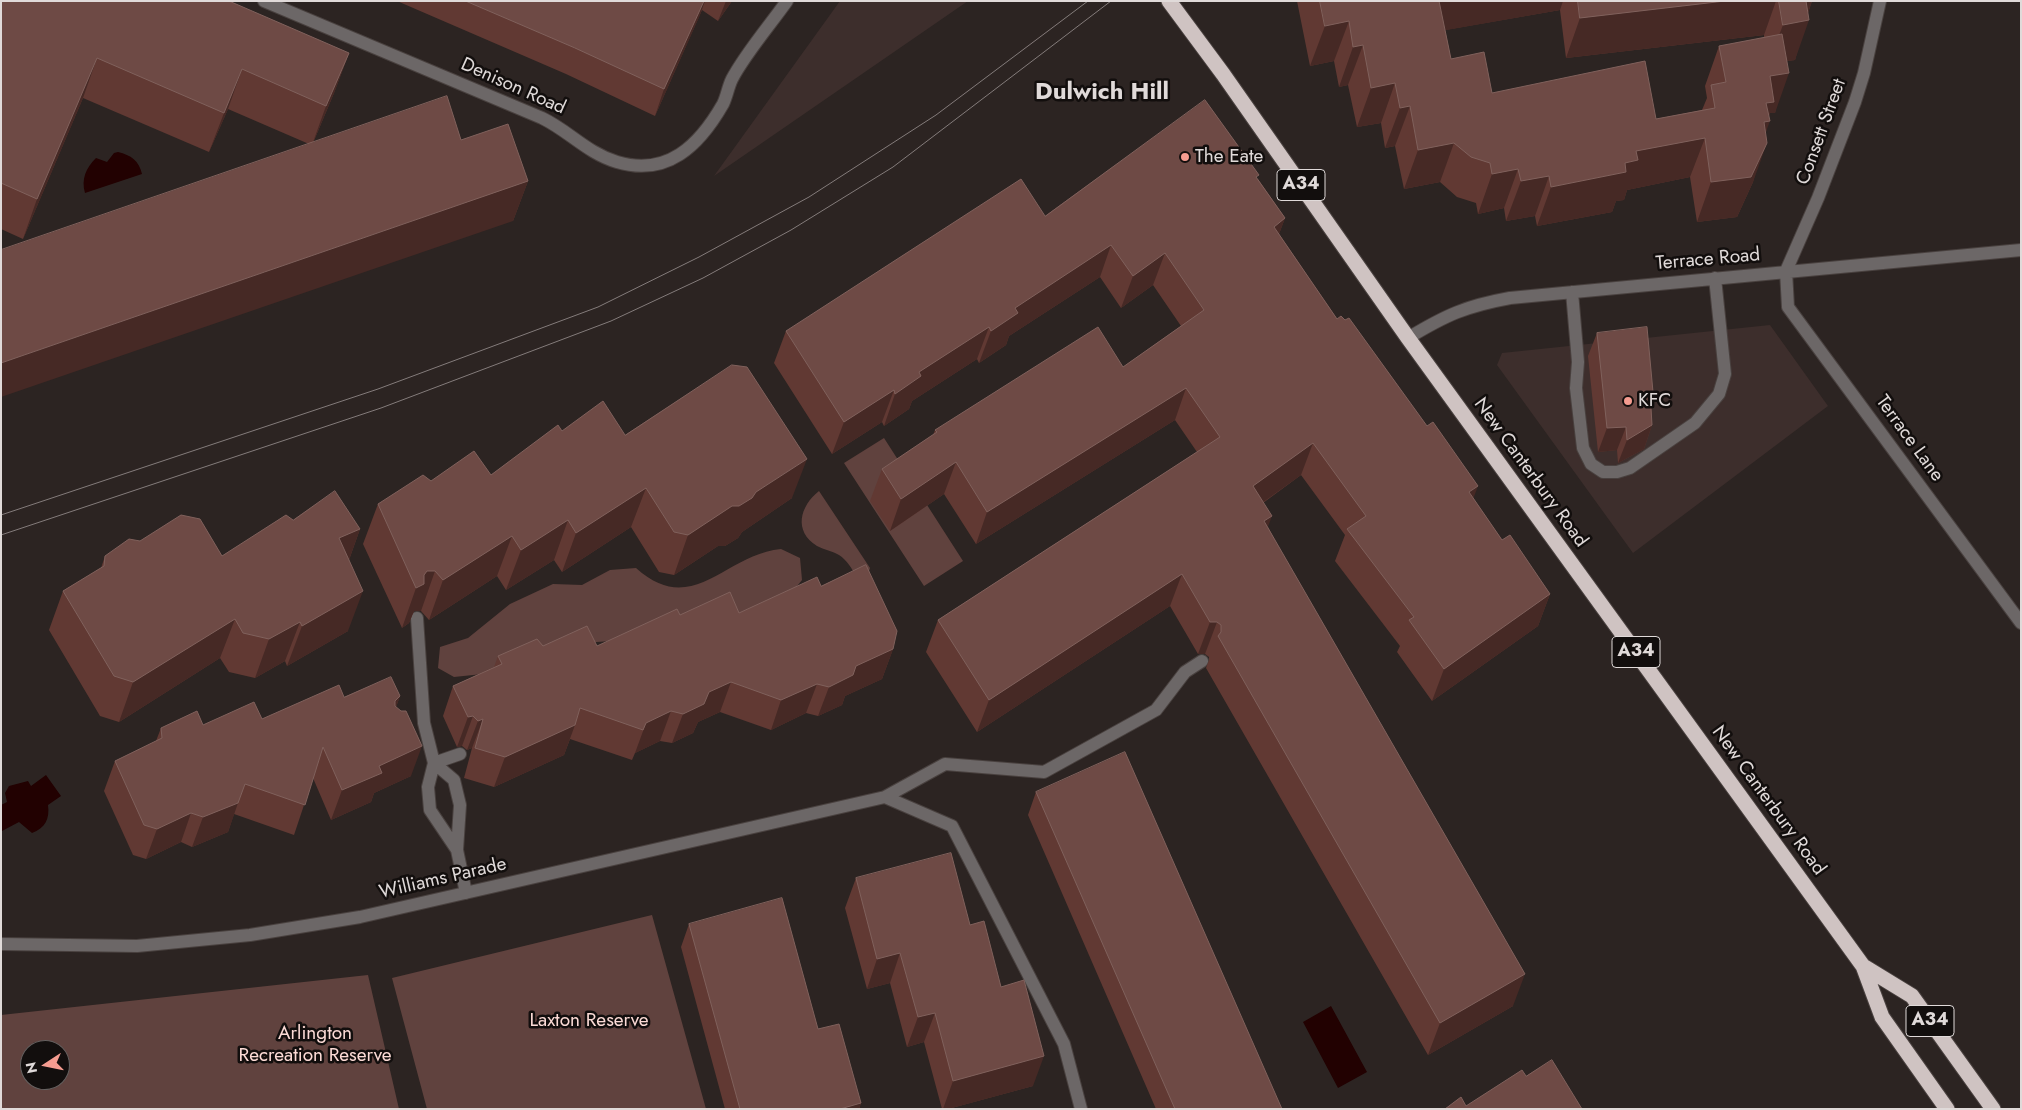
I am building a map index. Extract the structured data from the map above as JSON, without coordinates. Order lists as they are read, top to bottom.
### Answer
{
  "streets": {
    "highway": ["A34", "New Canterbury Road"],
    "street": [
      "Denison Road",
      "Consett Street",
      "Terrace Road",
      "Terrace Lane",
      "Williams Parade"
    ]
  },
  "crossings": [
    ["Consett Street", "Terrace Road"],
    ["Consett Street", "Terrace Lane"],
    ["Terrace Road", "Terrace Lane"],
    ["Terrace Road", "New Canterbury Road"]
  ],
  "districts": ["Dulwich Hill"],
  "parks": ["Laxton Reserve", "Arlington Recreation Reserve"],
  "places": ["The Eate", "KFC"],
  "north": "left"
}
